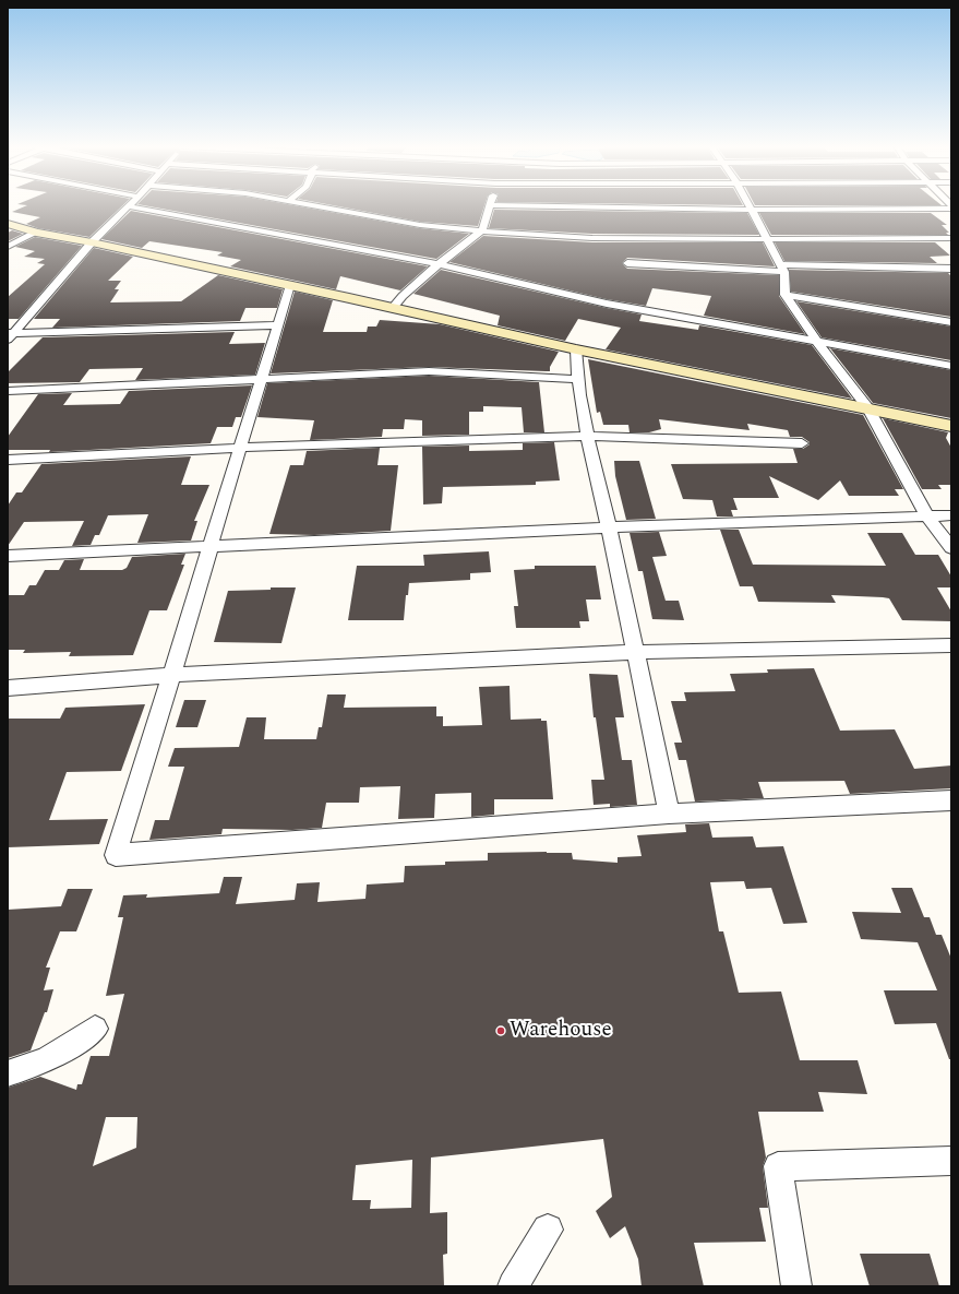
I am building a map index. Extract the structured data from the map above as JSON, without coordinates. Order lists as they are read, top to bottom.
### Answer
{
  "places": ["Warehouse"]
}
